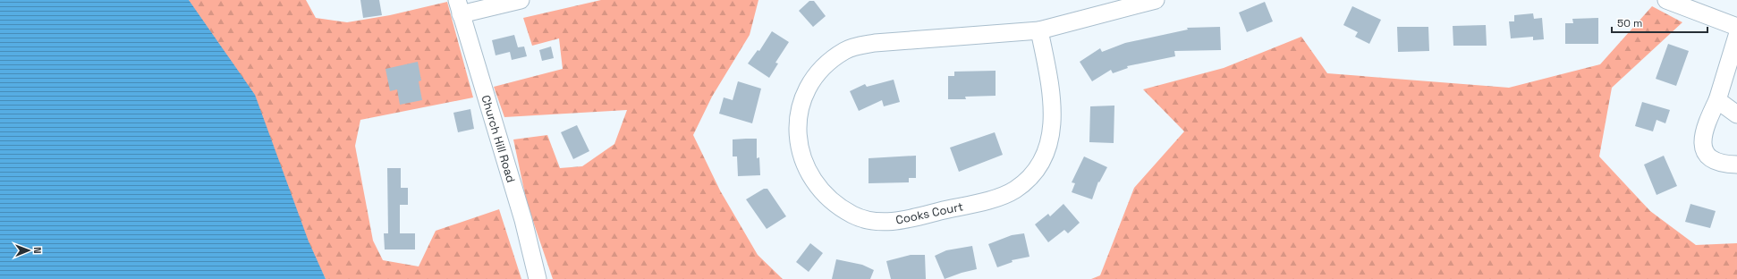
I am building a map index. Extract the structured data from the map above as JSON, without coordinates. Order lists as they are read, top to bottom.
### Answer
{
  "streets": {
    "street": ["Church Hill Road", "Cooks Court"]
  },
  "scale_bar": "50 m",
  "north": "right"
}
